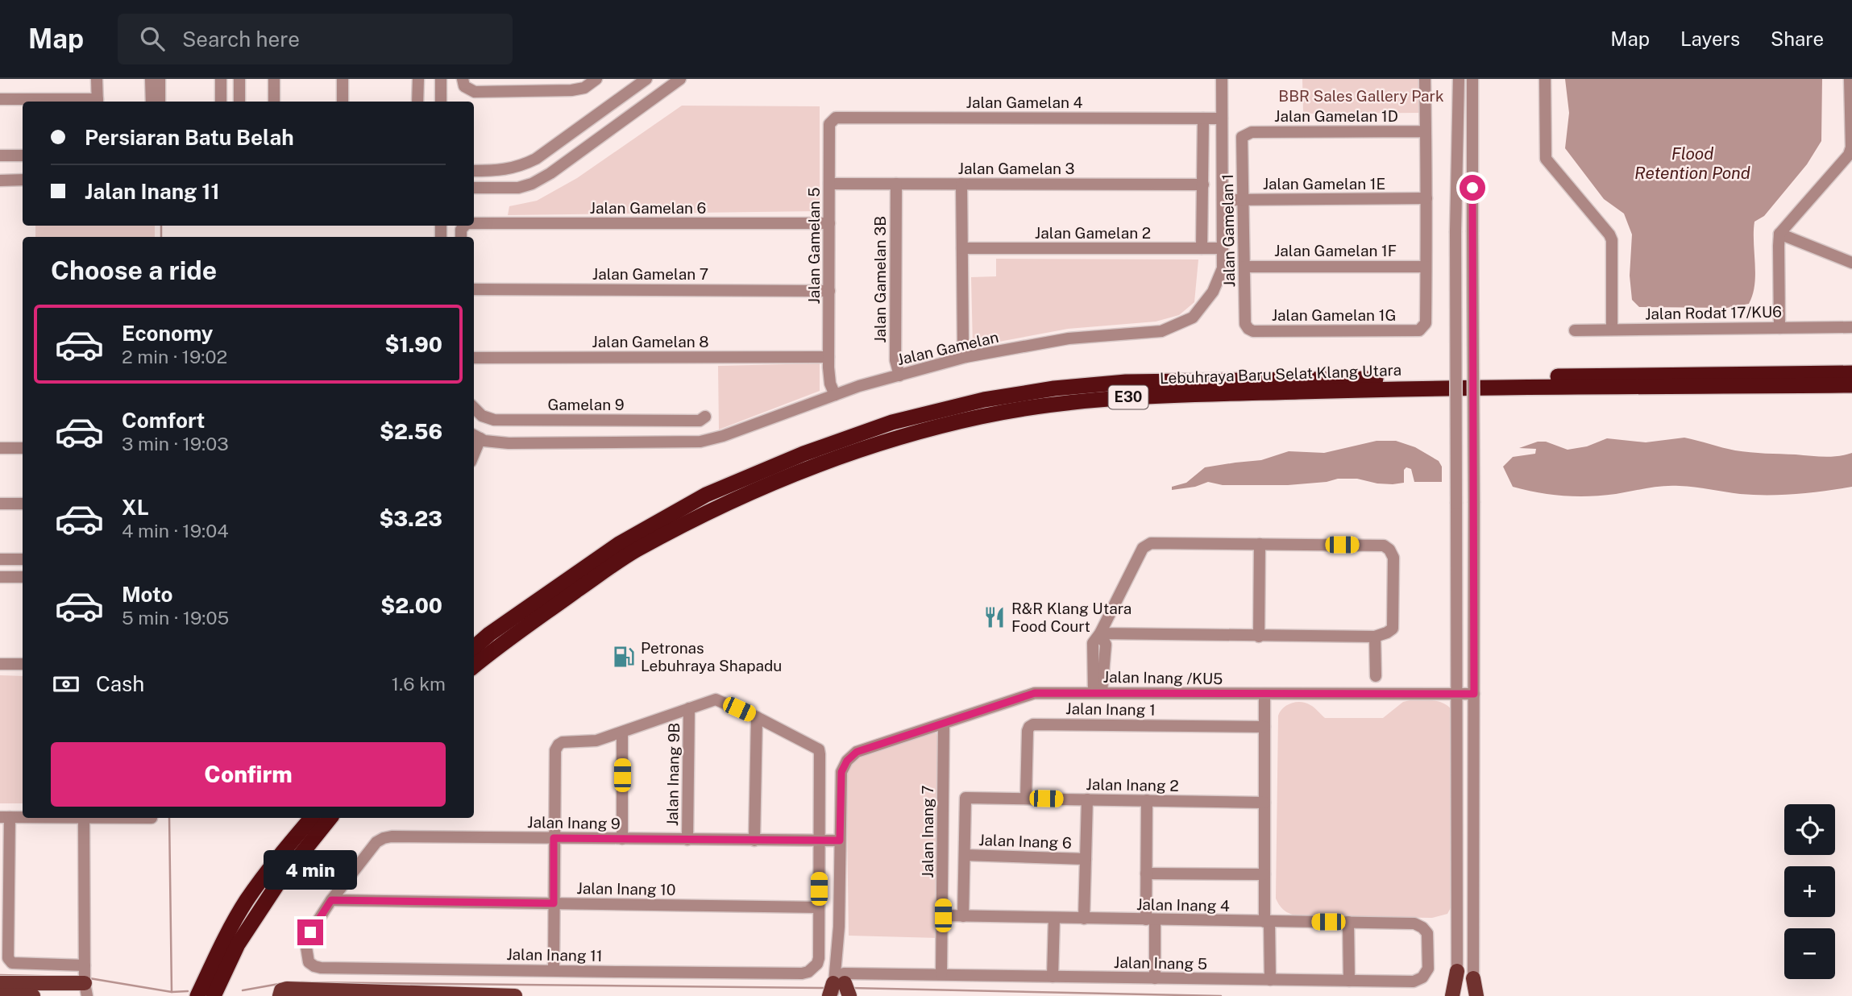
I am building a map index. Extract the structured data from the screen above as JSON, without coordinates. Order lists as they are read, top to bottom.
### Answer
{
  "streets": {
    "highway": ["Lebuhraya Baru Selat Klang Utara", "E30"],
    "street": [
      "Jalan Gamelan 4",
      "Jalan Gamelan 1D",
      "Jalan Gamelan 3",
      "Jalan Gamelan 1E",
      "Jalan Gamelan 6",
      "Jalan Gamelan 1",
      "Jalan Gamelan 2",
      "Jalan Gamelan 5",
      "Jalan Gamelan 1F",
      "Jalan Gamelan 7",
      "Jalan Gamelan 3B",
      "Jalan Rodat 17/KU6",
      "Jalan Gamelan 1G",
      "Jalan Gamelan 8",
      "Jalan Gamelan",
      "Gamelan 9",
      "Jalan Inang /KU5",
      "Jalan Inang 1",
      "Jalan Inang 9B",
      "Jalan Inang 2",
      "Jalan Inang 9",
      "Jalan Inang 7",
      "Jalan Inang 6",
      "Jalan Inang 10",
      "Jalan Inang 4",
      "Jalan Inang 11",
      "Jalan Inang 5"
    ]
  },
  "crossings": [
    ["Jalan Gamelan 4", "Jalan Gamelan 5"],
    ["Jalan Gamelan 4", "Jalan Gamelan"],
    ["Jalan Gamelan 1D", "Jalan Gamelan 1"],
    ["Jalan Gamelan 3", "Jalan Gamelan 5"],
    ["Jalan Gamelan 3", "Jalan Gamelan 3B"],
    ["Jalan Gamelan 1E", "Jalan Gamelan 1"],
    ["Jalan Gamelan 1E", "Jalan Gamelan"],
    ["Jalan Gamelan 6", "Jalan Gamelan 5"],
    ["Jalan Gamelan 1", "Jalan Gamelan 1F"],
    ["Jalan Gamelan 1", "Jalan Gamelan 1G"],
    ["Jalan Gamelan 2", "Jalan Gamelan"],
    ["Jalan Gamelan 5", "Jalan Gamelan 7"],
    ["Jalan Gamelan 5", "Jalan Gamelan 8"],
    ["Jalan Gamelan 5", "Jalan Gamelan"],
    ["Jalan Gamelan 1F", "Jalan Gamelan 1G"],
    ["Jalan Gamelan 3B", "Jalan Gamelan"],
    ["Jalan Inang /KU5", "Jalan Inang 9"],
    ["Jalan Inang /KU5", "Jalan Inang 7"],
    ["Jalan Inang /KU5", "Jalan Inang 5"],
    ["Jalan Inang 1", "Jalan Inang 2"],
    ["Jalan Inang 9B", "Jalan Inang 9"],
    ["Jalan Inang 2", "Jalan Inang 6"],
    ["Jalan Inang 9", "Jalan Inang 11"],
    ["Jalan Inang 7", "Jalan Inang 4"],
    ["Jalan Inang 7", "Jalan Inang 5"],
    ["Jalan Inang 10", "Jalan Inang 11"],
    ["Jalan Inang 4", "Jalan Inang 5"]
  ],
  "water": ["Flood Retention Pond"],
  "parks": ["BBR Sales Gallery Park"],
  "places": {
    "restaurant": ["R&R Klang Utara Food Court"],
    "fuel station": ["Petronas Lebuhraya Shapadu"]
  },
  "page": {
    "header": "Map",
    "search": "Search here",
    "nav": ["Map", "Layers", "Share"],
    "banner": ["Persiaran Batu Belah", "Jalan Inang 11"],
    "heading": "Choose a ride",
    "list": [
      {
        "name": "Economy",
        "note": "2 min · 19:02",
        "value": "$1.90"
      },
      {
        "name": "Comfort",
        "note": "3 min · 19:03",
        "value": "$2.56"
      },
      {
        "name": "XL",
        "note": "4 min · 19:04",
        "value": "$3.23"
      },
      {
        "name": "Moto",
        "note": "5 min · 19:05",
        "value": "$2.00"
      }
    ],
    "pay": ["Cash", "1.6 km"],
    "buttons": "Confirm",
    "map_buttons": ["+", "−"],
    "bubble": "4 min"
  }
}
